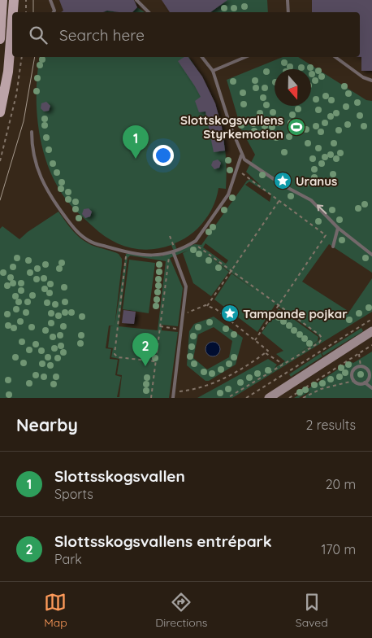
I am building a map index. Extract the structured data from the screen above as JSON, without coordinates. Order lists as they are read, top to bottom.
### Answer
{
  "places": {
    "sports": ["Slottskogsvallens Styrkemotion"],
    "place": ["Uranus", "Tampande pojkar"]
  },
  "north": "bottom",
  "page": {
    "search": "Search here",
    "pins": ["1", "2"],
    "heading": ["Nearby", "2 results"],
    "list": [
      {
        "mark": "1",
        "name": "Slottsskogsvallen",
        "note": "Sports",
        "value": "20 m"
      },
      {
        "mark": "2",
        "name": "Slottsskogsvallens entrépark",
        "note": "Park",
        "value": "170 m"
      }
    ],
    "nav": ["Map", "Directions", "Saved"]
  }
}
